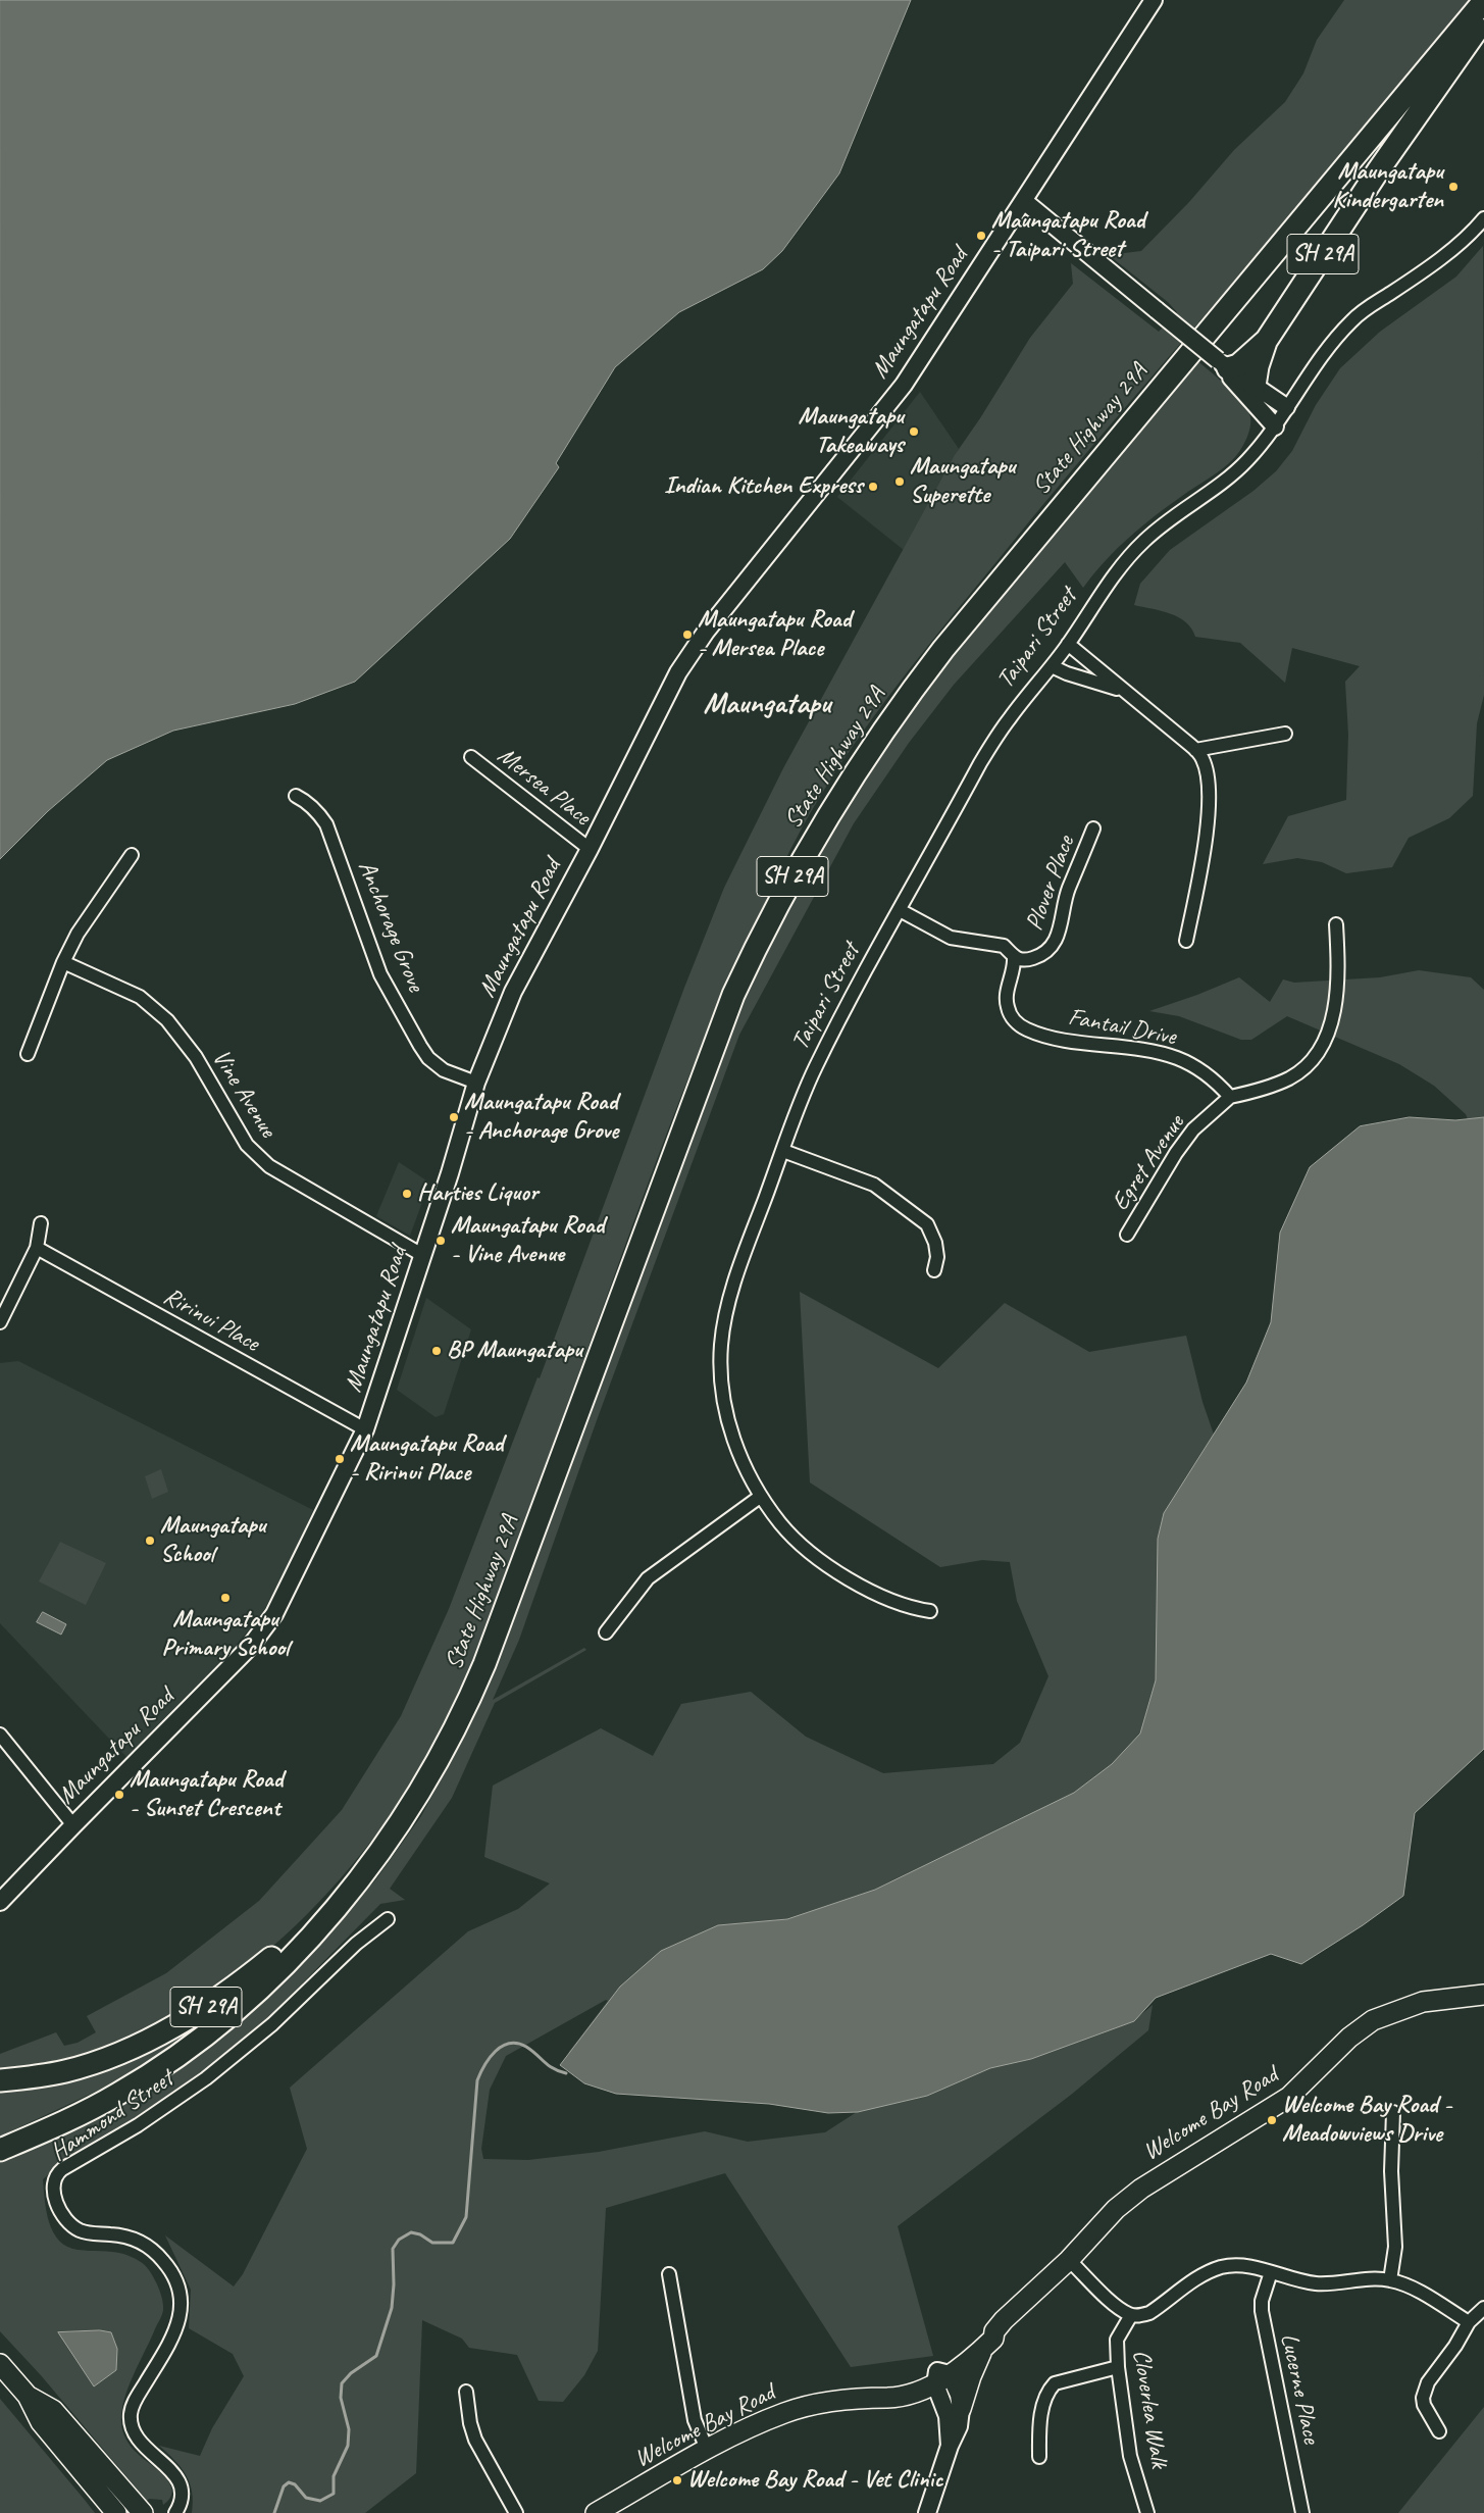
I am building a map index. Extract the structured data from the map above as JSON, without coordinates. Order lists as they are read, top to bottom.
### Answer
{
  "streets": {
    "highway": ["SH 29A", "State Highway 29A"],
    "main road": ["Welcome Bay Road"],
    "street": [
      "Maungatapu Road",
      "Taipari Street",
      "Mersea Place",
      "Plover Place",
      "Anchorage Grove",
      "Fantail Drive",
      "Vine Avenue",
      "Egret Avenue",
      "Ririnui Place",
      "Hammond Street",
      "Lucerne Place",
      "Cloverlea Walk"
    ]
  },
  "crossings": [
    ["Maungatapu Road", "Mersea Place"],
    ["Maungatapu Road", "Anchorage Grove"],
    ["Maungatapu Road", "Vine Avenue"],
    ["Maungatapu Road", "Ririnui Place"],
    ["Plover Place", "Fantail Drive"],
    ["Fantail Drive", "Egret Avenue"]
  ],
  "districts": ["Maungatapu"],
  "places": [
    "Maungatapu Kindergarten",
    "Maungatapu Road - Taipari Street",
    "Maungatapu Takeaways",
    "Maungatapu Superette",
    "Indian Kitchen Express",
    "Maungatapu Road - Mersea Place",
    "Maungatapu Road - Anchorage Grove",
    "Harties Liquor",
    "Maungatapu Road - Vine Avenue",
    "BP Maungatapu",
    "Maungatapu Road - Ririnui Place",
    "Maungatapu School",
    "Maungatapu Primary School",
    "Maungatapu Road - Sunset Crescent",
    "Welcome Bay Road - Meadowviews Drive",
    "Welcome Bay Road - Vet Clinic"
  ]
}
